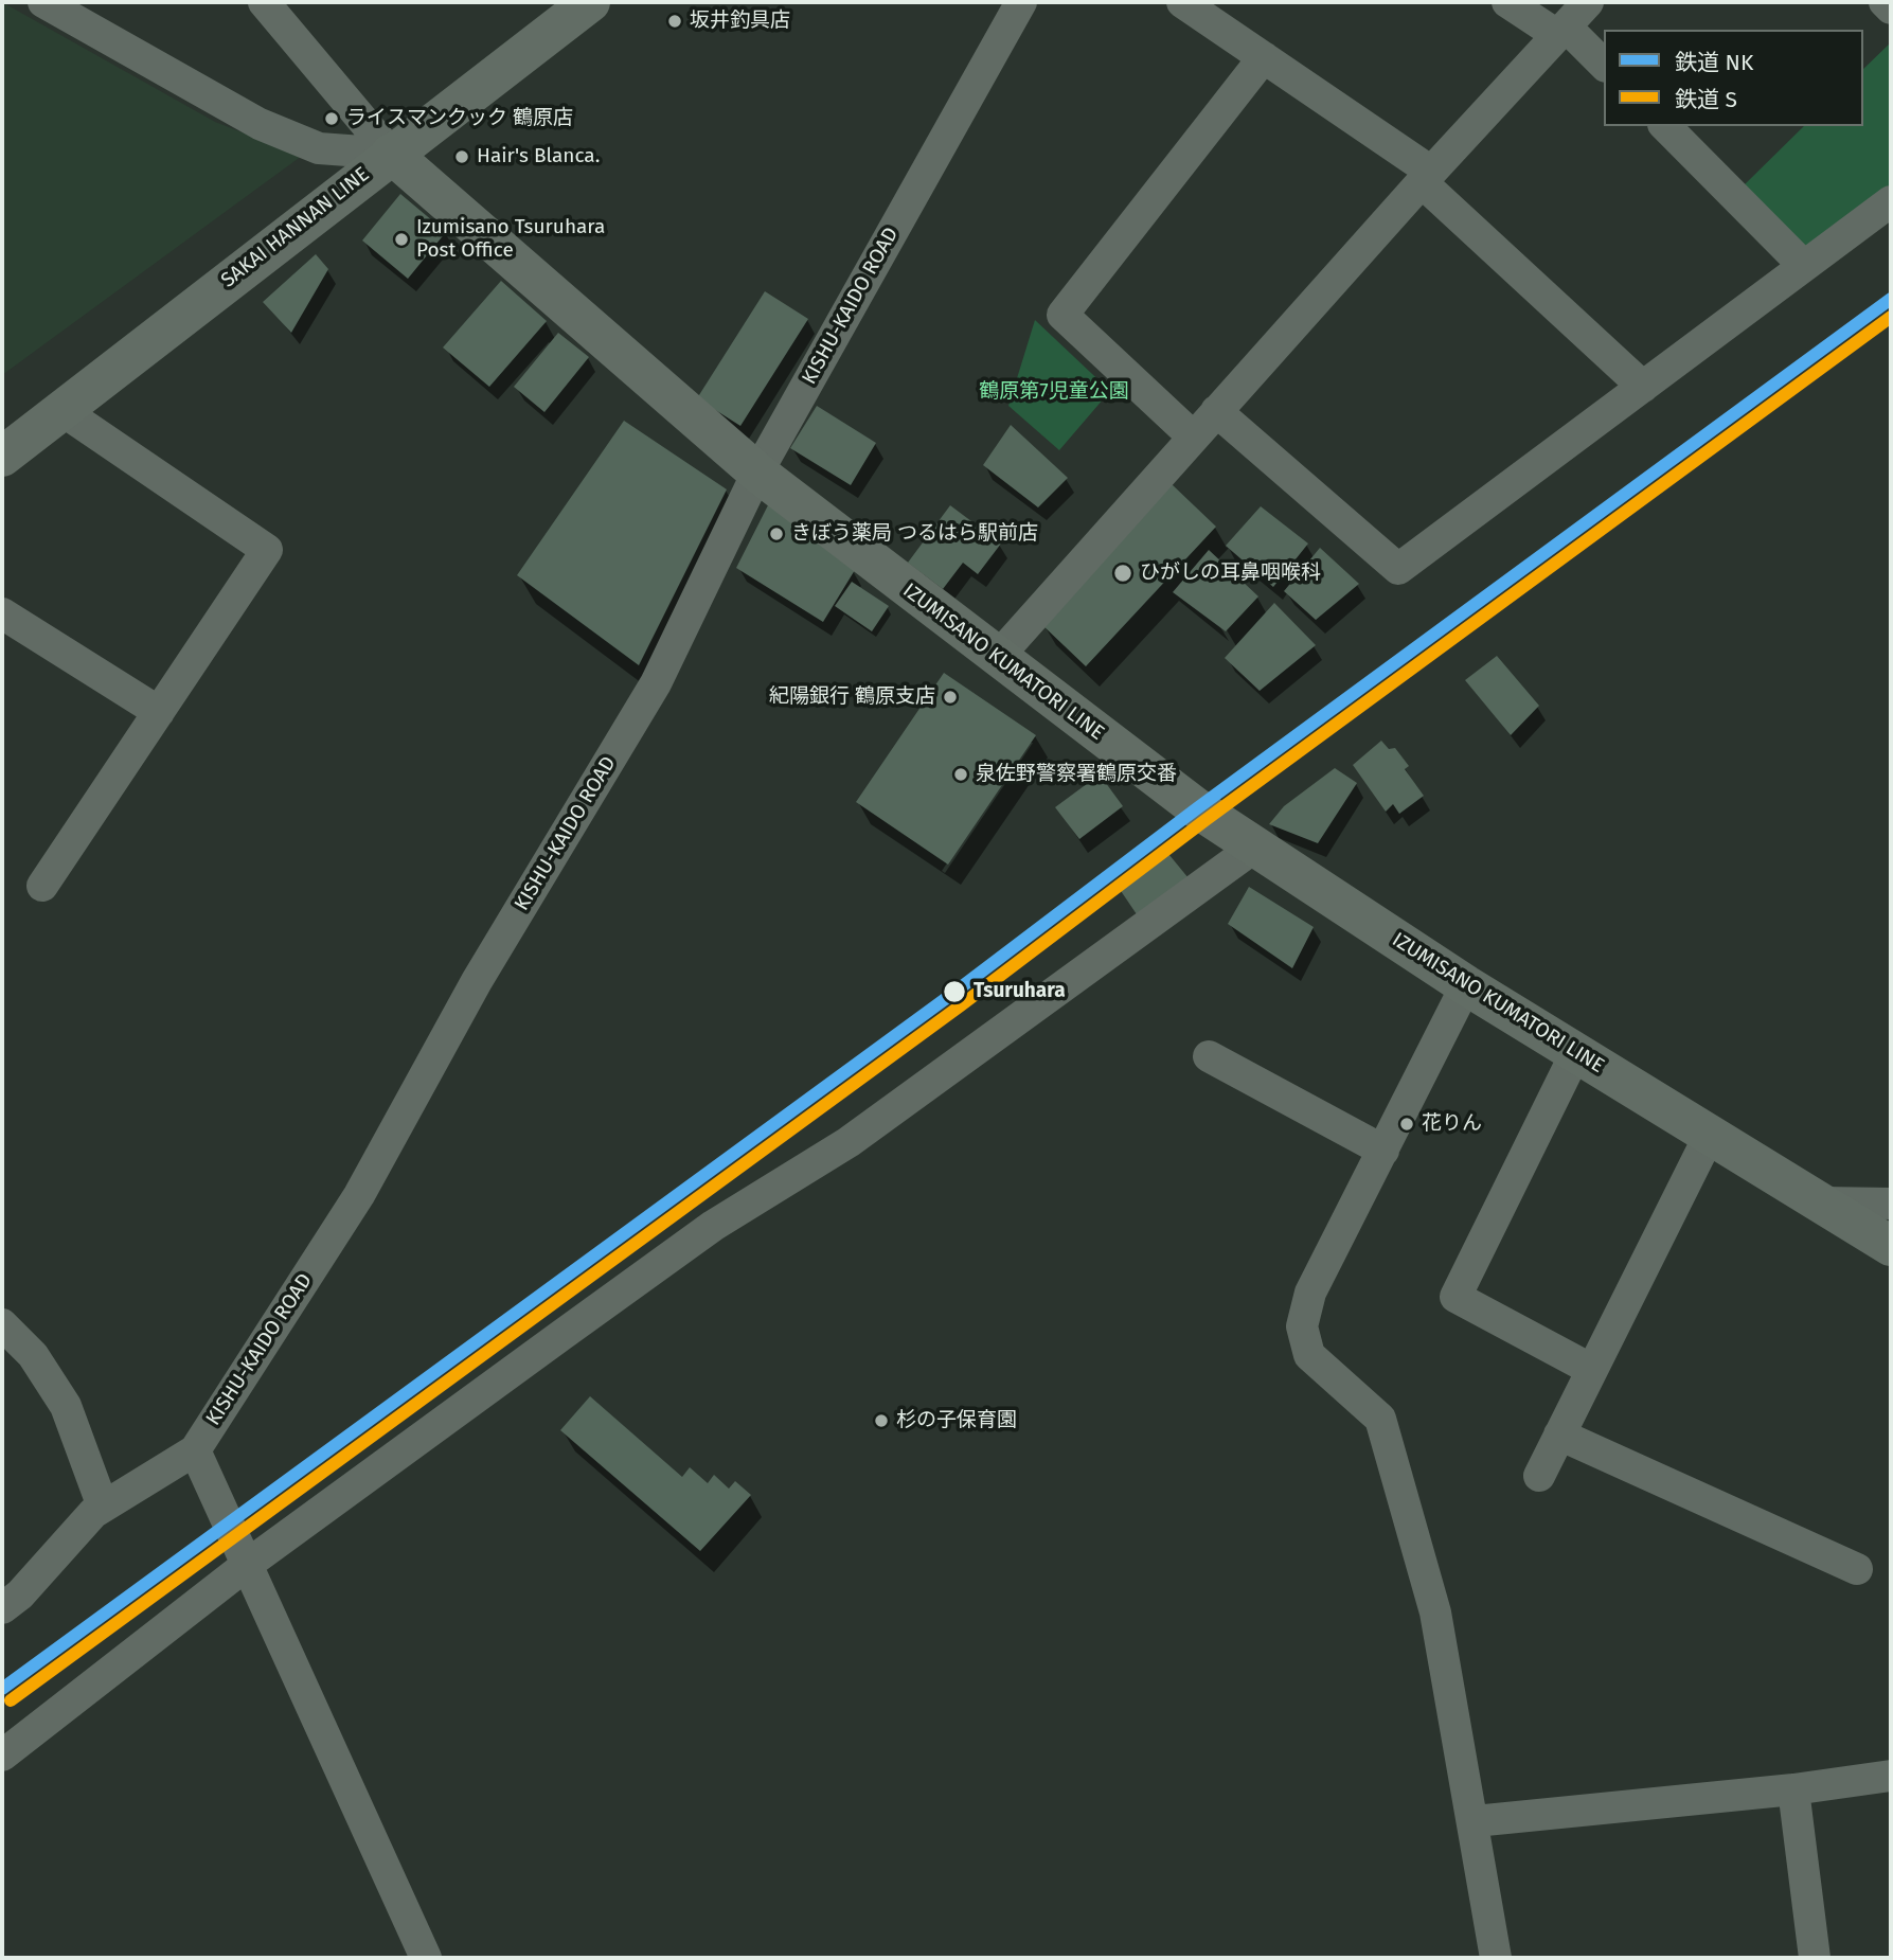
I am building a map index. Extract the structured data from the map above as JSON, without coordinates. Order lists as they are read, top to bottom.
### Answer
{
  "streets": {
    "main road": ["SAKAI HANNAN LINE", "IZUMISANO KUMATORI LINE"],
    "street": ["KISHU-KAIDO ROAD"]
  },
  "crossings": [
    ["SAKAI HANNAN LINE", "IZUMISANO KUMATORI LINE"],
    ["KISHU-KAIDO ROAD", "IZUMISANO KUMATORI LINE"]
  ],
  "parks": ["鶴原第7児童公園"],
  "places": [
    "坂井釣具店",
    "ライスマンクック 鶴原店",
    "Hair's Blanca.",
    "Izumisano Tsuruhara Post Office",
    "きぼう薬局 つるはら駅前店",
    "ひがしの耳鼻咽喉科",
    "紀陽銀行 鶴原支店",
    "泉佐野警察署鶴原交番",
    "Tsuruhara",
    "花りん",
    "杉の子保育園"
  ],
  "lines": ["rail line NK", "rail line S"],
  "legend": ["鉄道 NK", "鉄道 S"]
}
